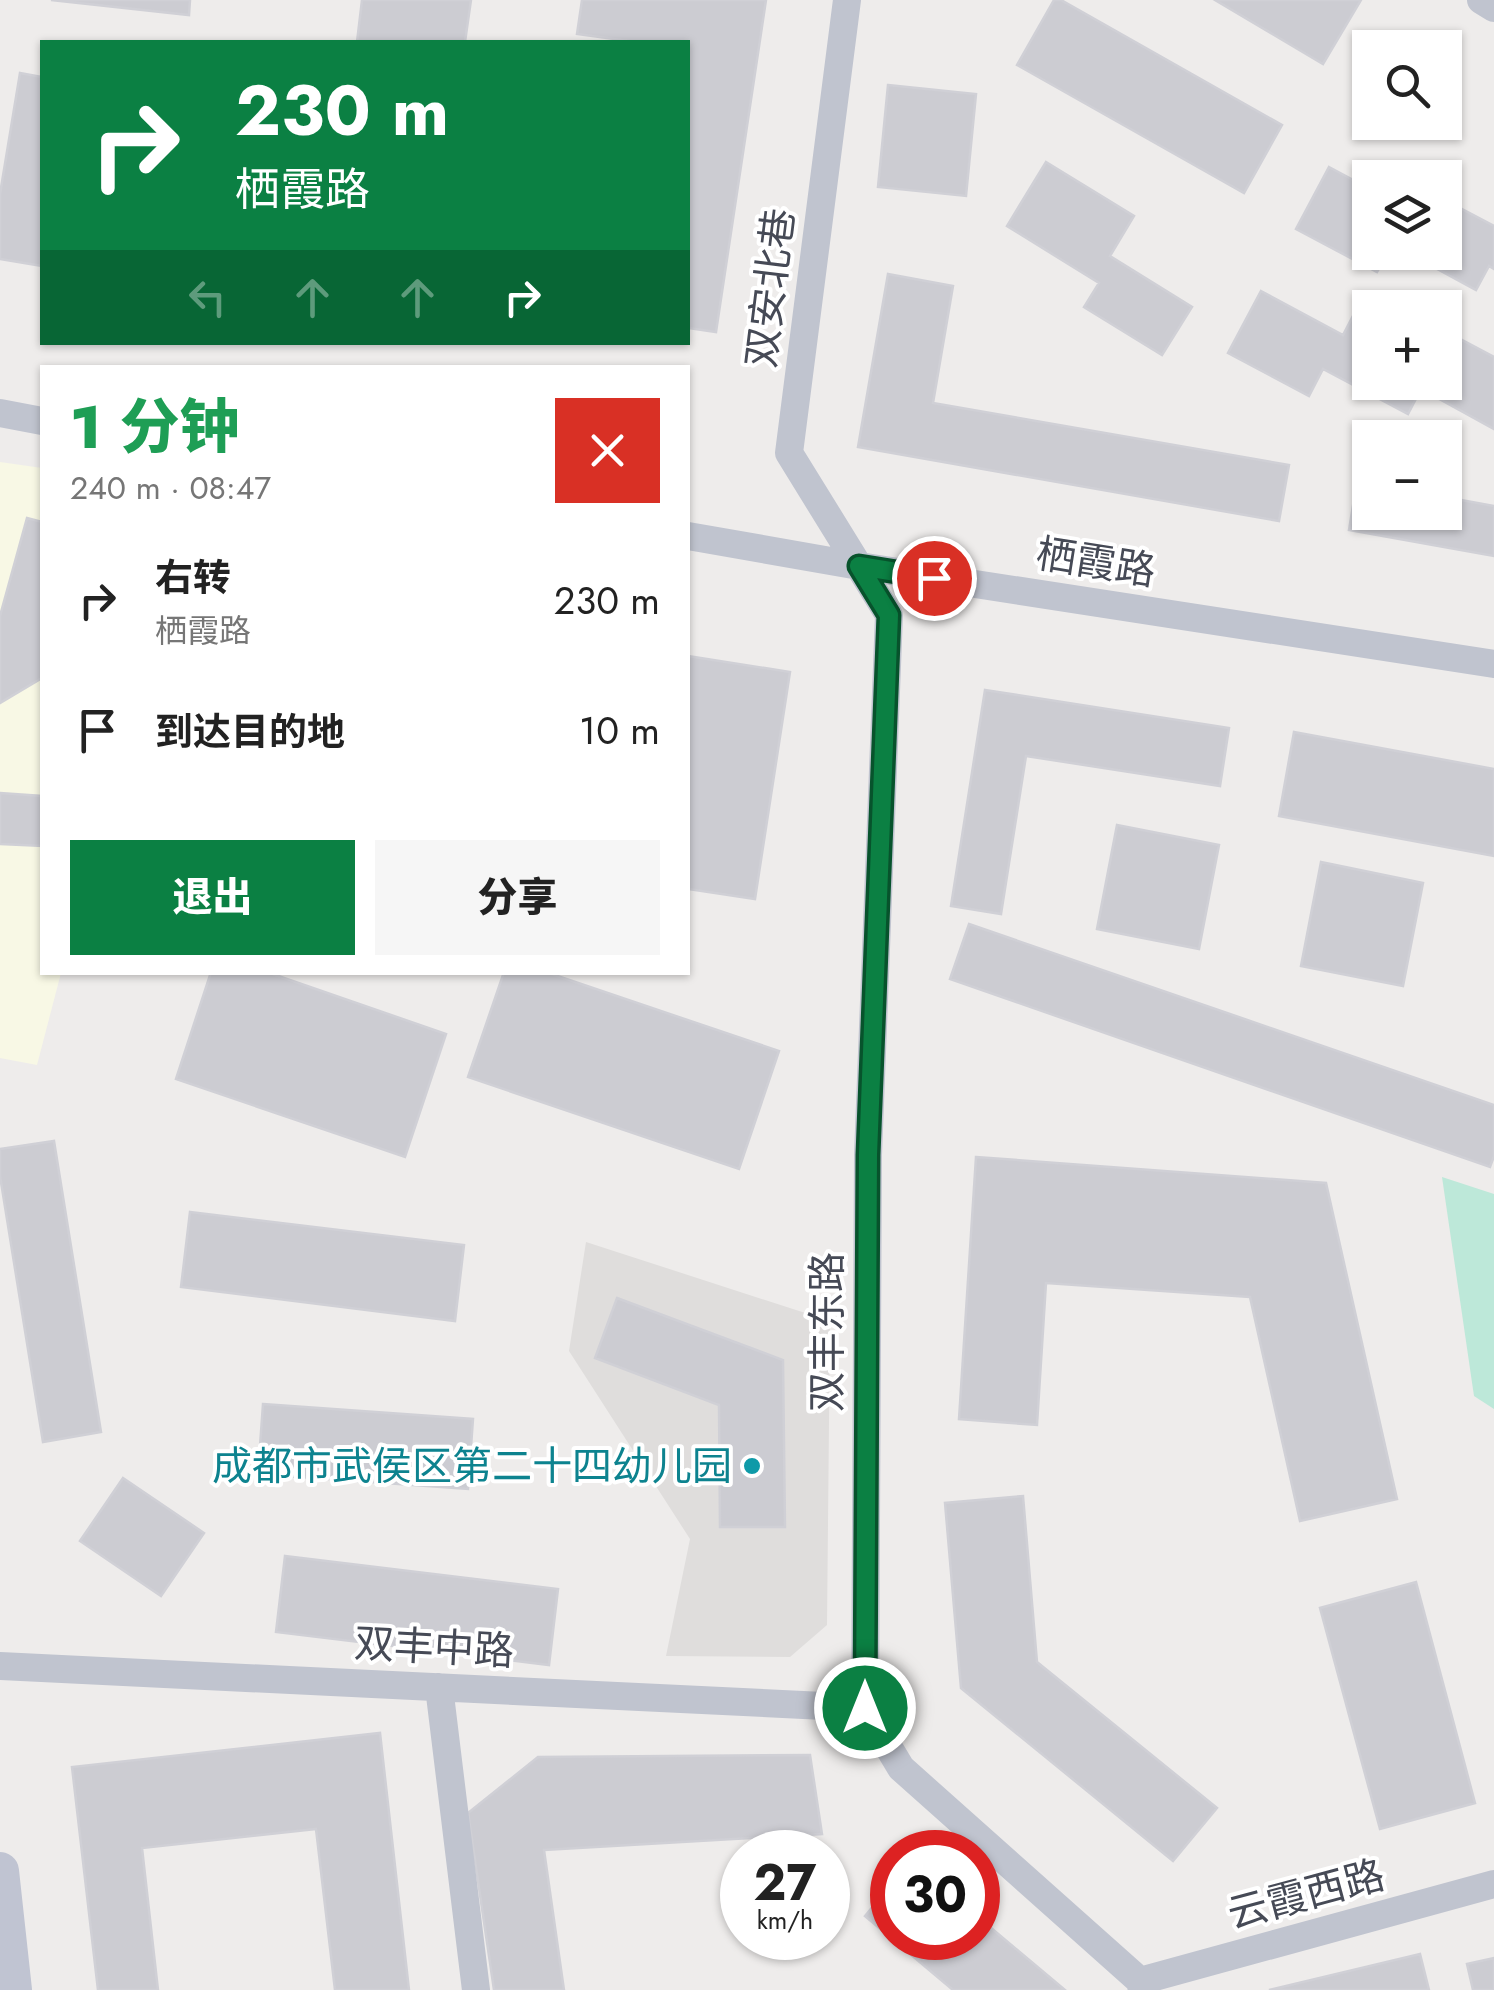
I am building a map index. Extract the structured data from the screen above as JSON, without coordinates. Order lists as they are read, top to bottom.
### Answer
{
  "streets": {
    "street": [
      "双安北巷",
      "栖霞路",
      "双丰东路",
      "双丰中路",
      "云霞西路"
    ]
  },
  "crossings": [
    ["双安北巷", "栖霞路"],
    ["双安北巷", "双丰东路"],
    ["栖霞路", "双丰东路"],
    ["双丰东路", "双丰中路"]
  ],
  "places": ["成都市武侯区第二十四幼儿园"],
  "page": {
    "map_buttons": ["+", "−"],
    "turn": ["230 m", "栖霞路"],
    "heading": ["1 分钟", "240 m · 08:47"],
    "list": [
      {
        "name": "右转",
        "note": "栖霞路",
        "value": "230 m"
      },
      {
        "name": "到达目的地",
        "value": "10 m"
      }
    ],
    "buttons": ["退出", "分享"],
    "speed": "27 km/h",
    "limit": "30"
  }
}
